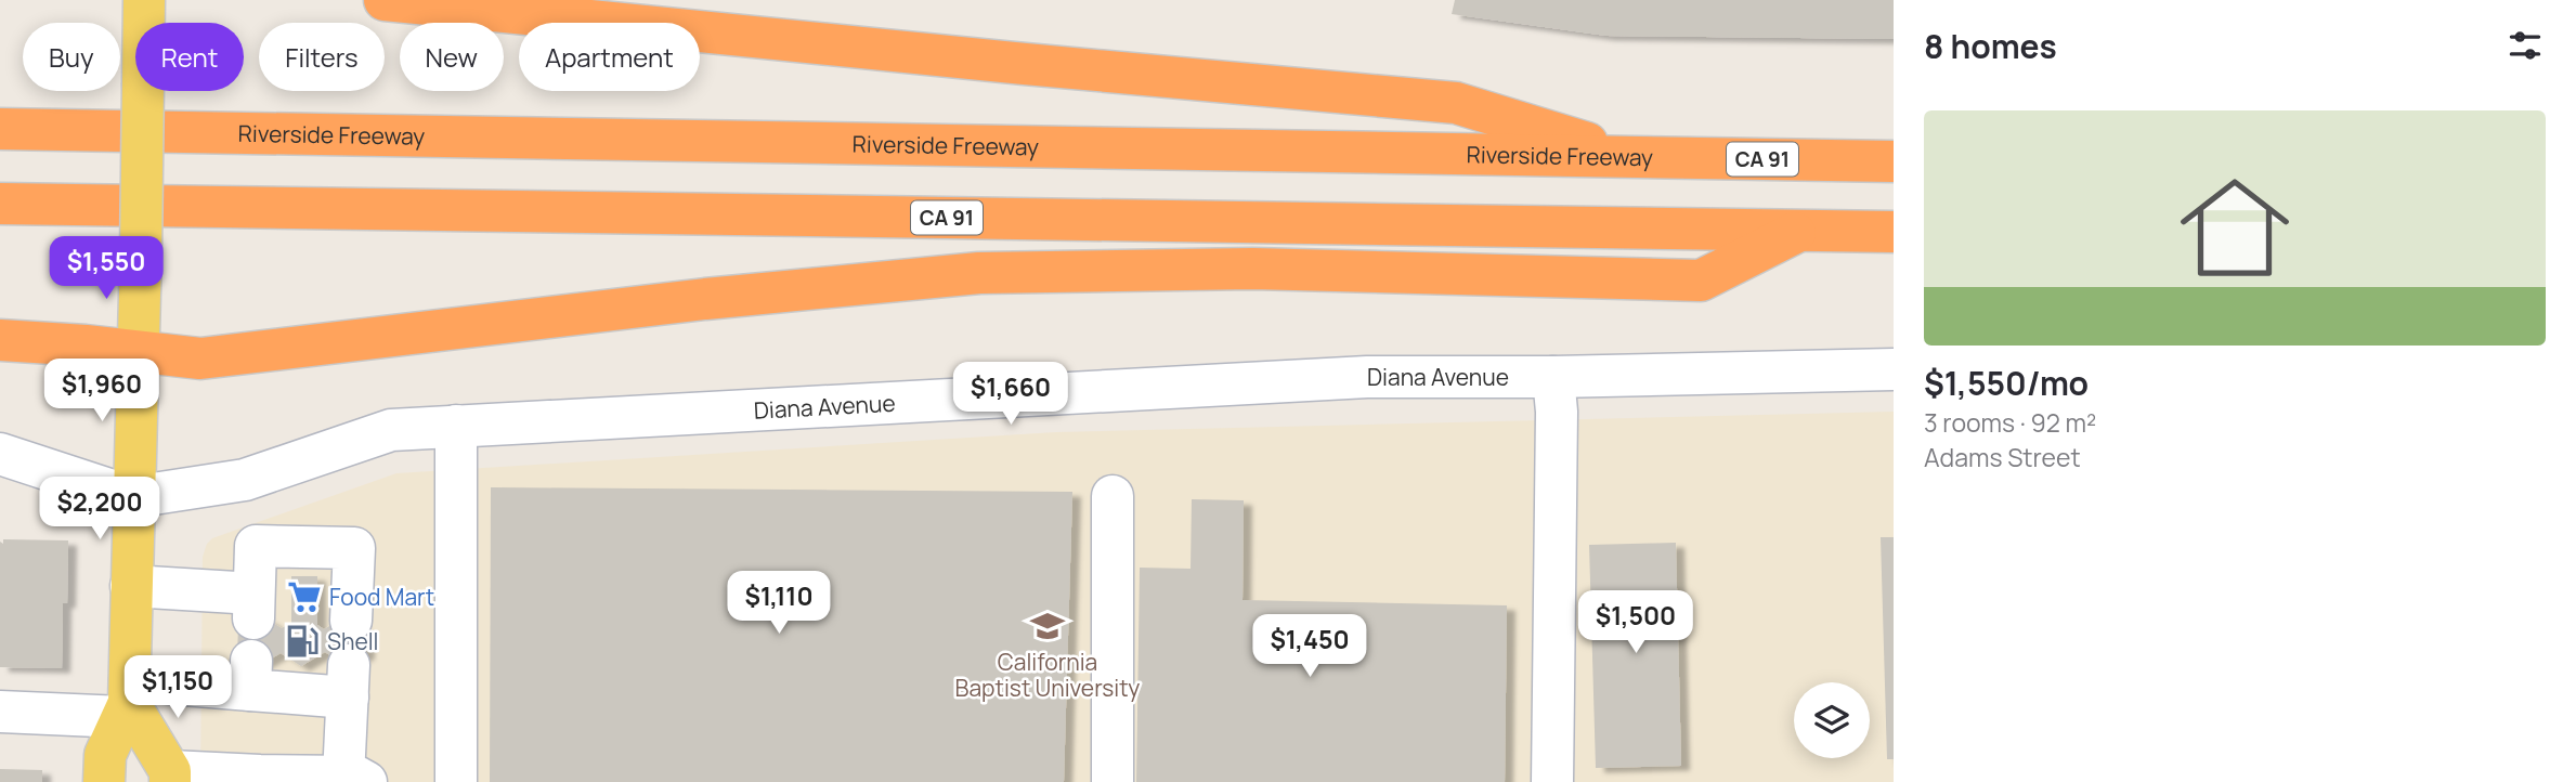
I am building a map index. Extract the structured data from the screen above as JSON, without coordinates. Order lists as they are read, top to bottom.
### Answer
{
  "streets": {
    "highway": ["Riverside Freeway", "CA 91"],
    "street": ["Diana Avenue"]
  },
  "places": {
    "supermarket": ["Food Mart"],
    "school or university": ["California Baptist University"],
    "fuel station": ["Shell"]
  },
  "page": {
    "heading": "8 homes",
    "chip": [
      "Buy",
      "Rent",
      "Filters",
      "New",
      "Apartment"
    ],
    "list": [
      {
        "name": "$1,550/mo",
        "note": "3 rooms · 92 m² · Adams Street"
      }
    ],
    "price": [
      "$1,550",
      "$1,960",
      "$1,660",
      "$2,200",
      "$1,110",
      "$1,500",
      "$1,450",
      "$1,150"
    ]
  }
}
